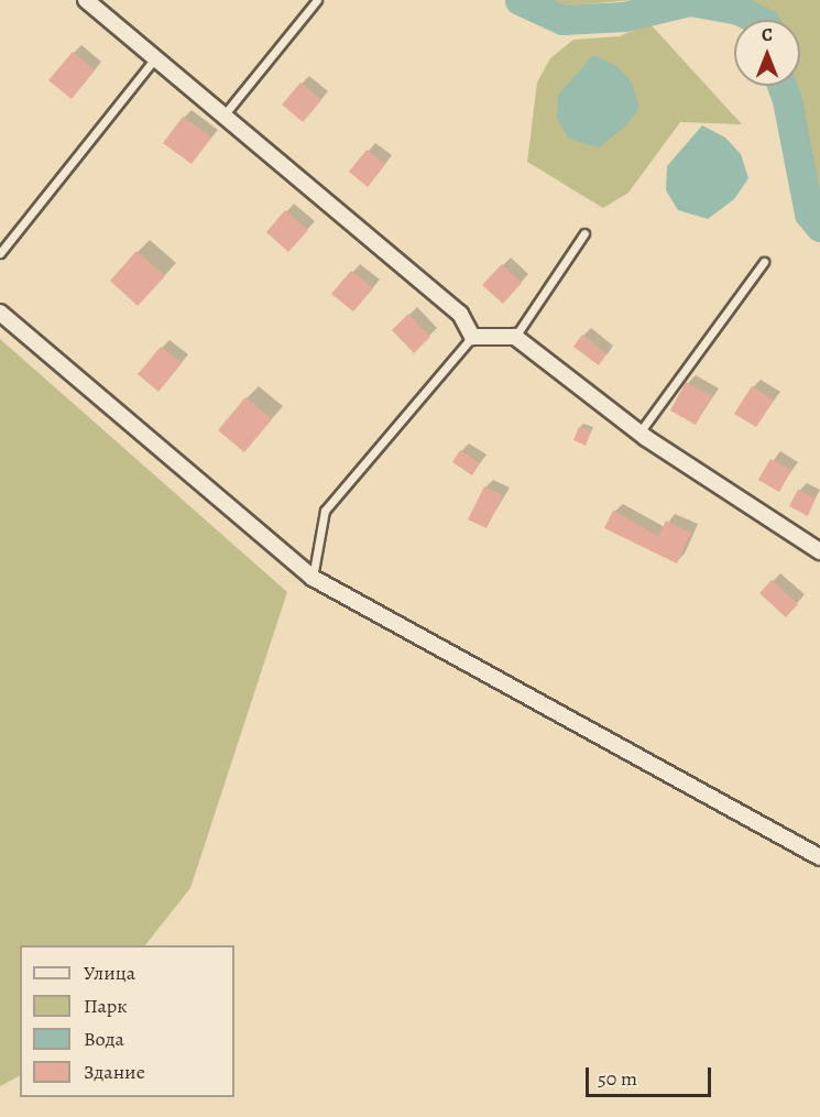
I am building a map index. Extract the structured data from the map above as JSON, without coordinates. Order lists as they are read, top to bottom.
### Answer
{
  "legend": [
    "Улица",
    "Парк",
    "Вода",
    "Здание"
  ],
  "scale_bar": "50 m",
  "north": "top"
}
